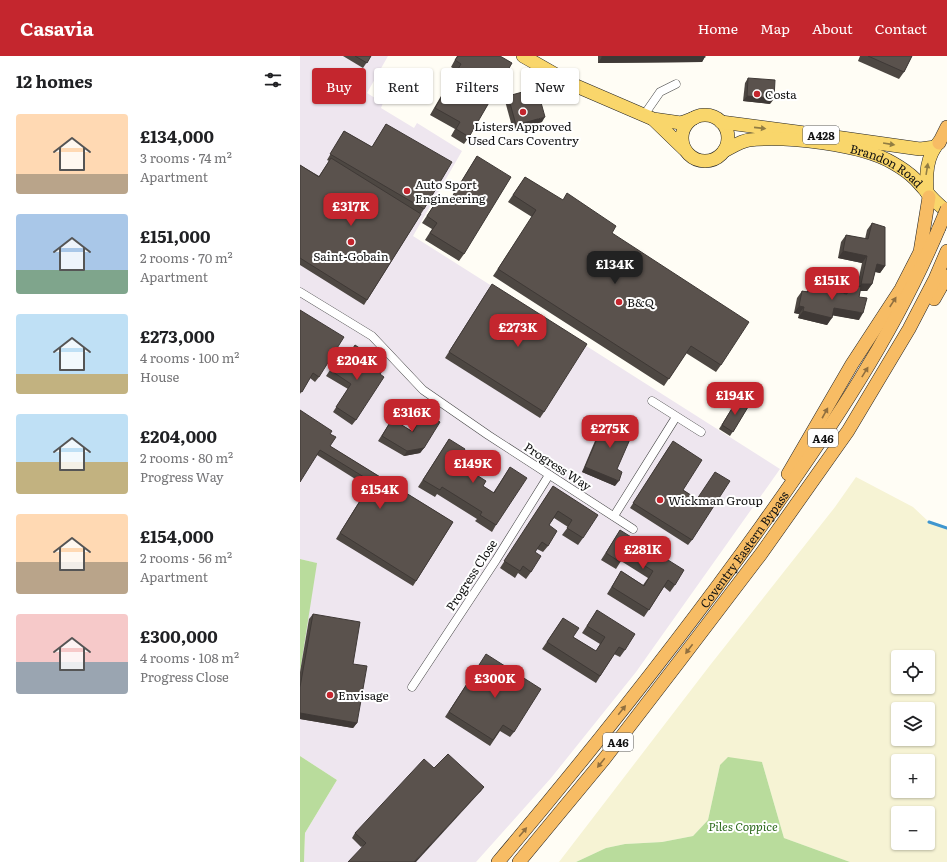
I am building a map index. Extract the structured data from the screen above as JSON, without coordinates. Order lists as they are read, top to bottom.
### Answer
{
  "streets": {
    "highway": ["A46", "Coventry Eastern Bypass"],
    "main road": ["A428", "Brandon Road"],
    "street": ["Progress Way", "Progress Close"]
  },
  "crossings": [
    ["Brandon Road", "Coventry Eastern Bypass"],
    ["Progress Way", "Progress Close"]
  ],
  "parks": ["Piles Coppice"],
  "places": [
    "Costa",
    "Listers Approved Used Cars Coventry",
    "Auto Sport Engineering",
    "Saint-Gobain",
    "B&Q",
    "Wickman Group",
    "Envisage"
  ],
  "page": {
    "header": "Casavia",
    "nav": [
      "Home",
      "Map",
      "About",
      "Contact"
    ],
    "heading": "12 homes",
    "chip": [
      "Buy",
      "Rent",
      "Filters",
      "New"
    ],
    "list": [
      {
        "name": "£134,000",
        "note": "3 rooms · 74 m² · Apartment"
      },
      {
        "name": "£151,000",
        "note": "2 rooms · 70 m² · Apartment"
      },
      {
        "name": "£273,000",
        "note": "4 rooms · 100 m² · House"
      },
      {
        "name": "£204,000",
        "note": "2 rooms · 80 m² · Progress Way"
      },
      {
        "name": "£154,000",
        "note": "2 rooms · 56 m² · Apartment"
      },
      {
        "name": "£300,000",
        "note": "4 rooms · 108 m² · Progress Close"
      }
    ],
    "price": [
      "£317K",
      "£134K",
      "£151K",
      "£273K",
      "£204K",
      "£194K",
      "£316K",
      "£275K",
      "£149K",
      "£154K",
      "£281K",
      "£300K"
    ],
    "map_buttons": ["+", "−"]
  }
}
